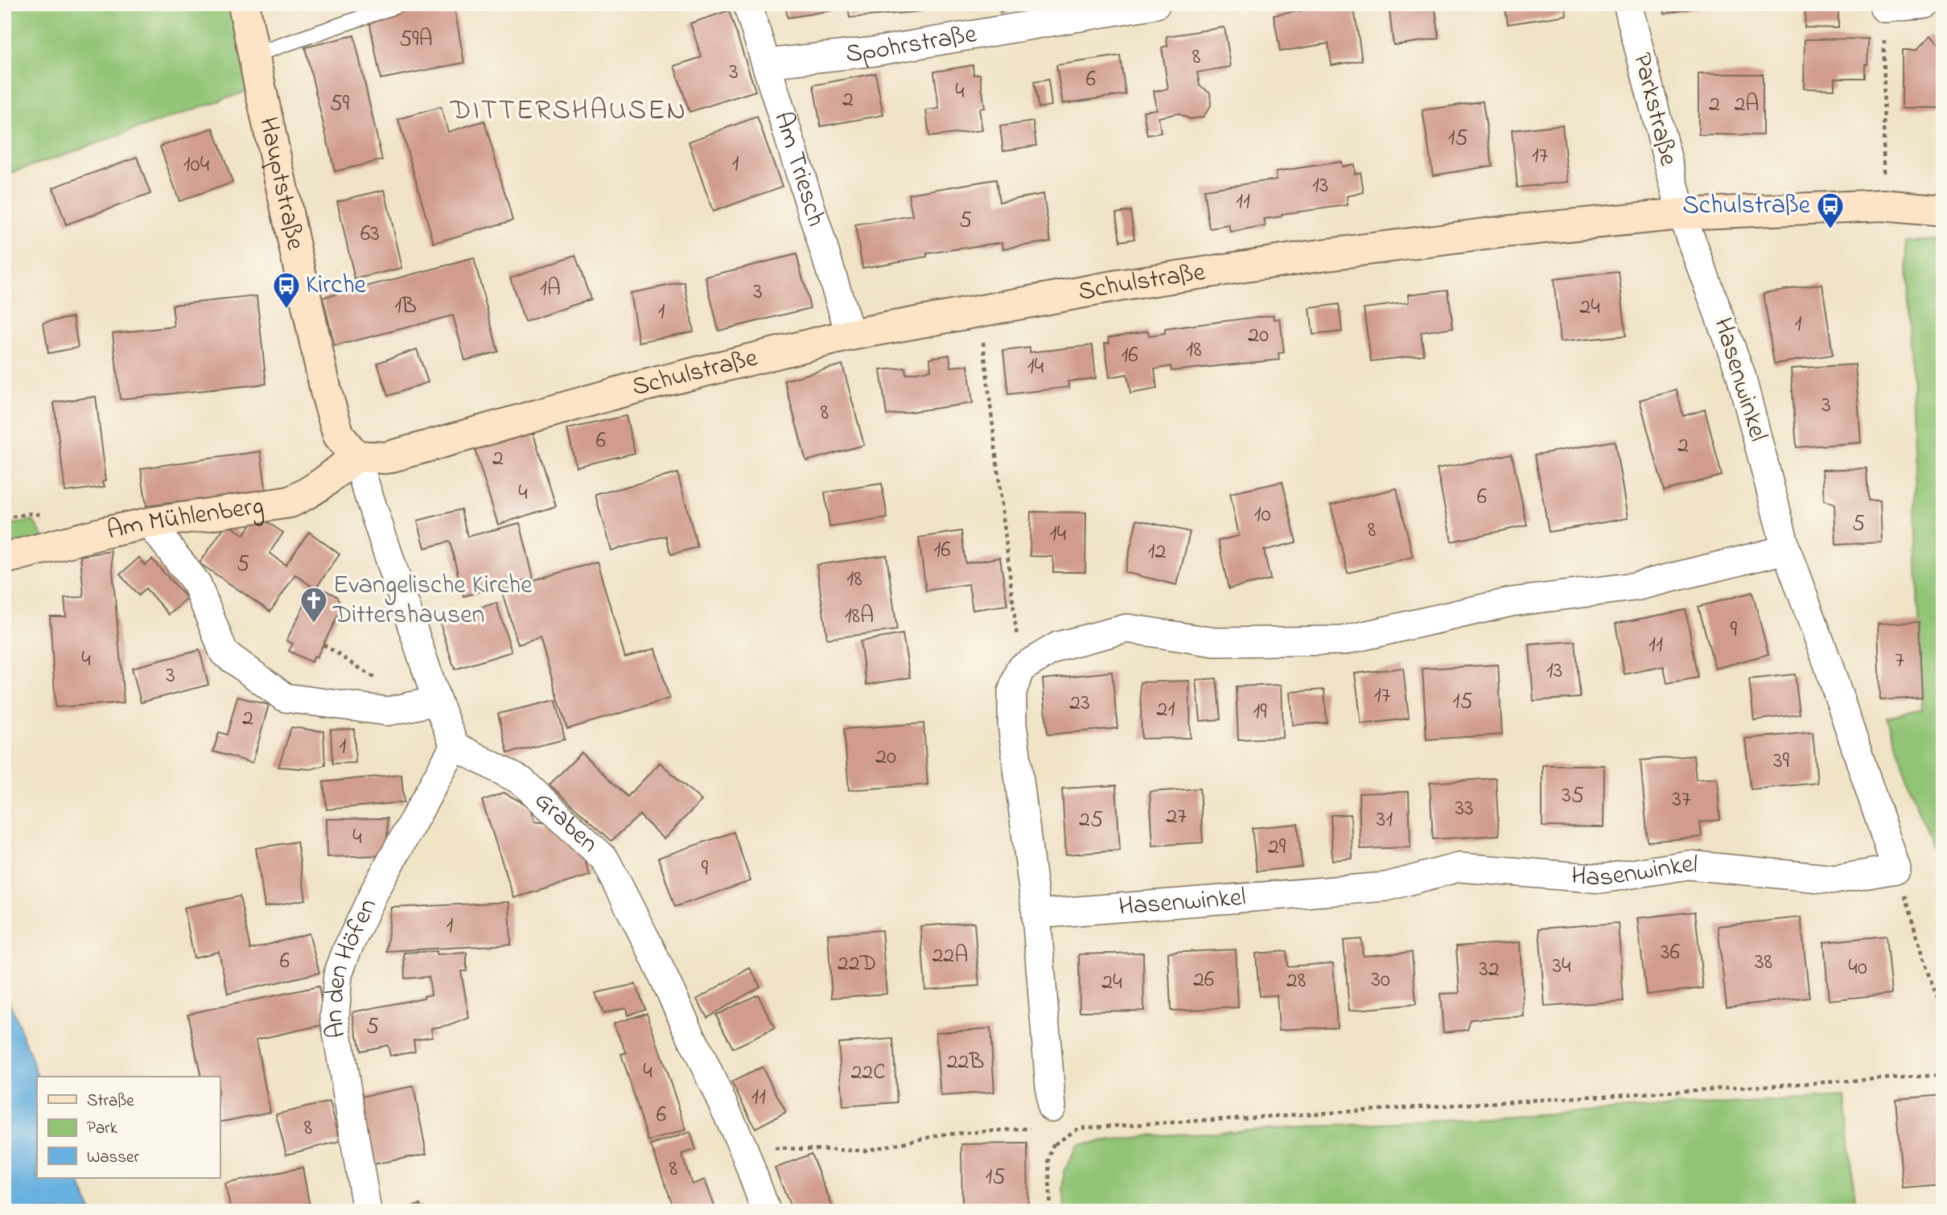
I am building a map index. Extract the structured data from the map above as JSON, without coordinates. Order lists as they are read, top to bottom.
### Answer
{
  "streets": {
    "street": [
      "Spohrstraße",
      "Parkstraße",
      "Am Triesch",
      "Hauptstraße",
      "Schulstraße",
      "Hasenwinkel",
      "Am Mühlenberg",
      "Graben",
      "An den Höfen"
    ]
  },
  "crossings": [
    ["Spohrstraße", "Am Triesch"],
    ["Parkstraße", "Schulstraße"],
    ["Parkstraße", "Hasenwinkel"],
    ["Am Triesch", "Schulstraße"],
    ["Hauptstraße", "Schulstraße"],
    ["Hauptstraße", "Am Mühlenberg"],
    ["Schulstraße", "Hasenwinkel"],
    ["Schulstraße", "Am Mühlenberg"],
    ["Graben", "An den Höfen"]
  ],
  "districts": ["DITTERSHAUSEN"],
  "places": {
    "bus stop": ["Schulstraße", "Kirche"],
    "church": ["Evangelische Kirche Dittershausen"]
  },
  "house_numbers": [
    "59A",
    "8",
    "3",
    "6",
    "4",
    "2",
    "59",
    "2",
    "2A",
    "15",
    "17",
    "1",
    "104",
    "13",
    "11",
    "5",
    "63",
    "1A",
    "3",
    "1B",
    "24",
    "1",
    "1",
    "20",
    "18",
    "16",
    "14",
    "3",
    "8",
    "6",
    "2",
    "2",
    "4",
    "6",
    "10",
    "5",
    "8",
    "14",
    "16",
    "12",
    "5",
    "18",
    "18A",
    "9",
    "11",
    "4",
    "7",
    "13",
    "3",
    "17",
    "15",
    "23",
    "21",
    "19",
    "2",
    "1",
    "20",
    "39",
    "35",
    "37",
    "33",
    "27",
    "25",
    "31",
    "4",
    "29",
    "9",
    "1",
    "36",
    "22A",
    "6",
    "38",
    "22D",
    "34",
    "40",
    "32",
    "26",
    "30",
    "28",
    "24",
    "5",
    "22B",
    "4",
    "22C",
    "11",
    "6",
    "8",
    "8",
    "15"
  ],
  "legend": ["Straße", "Park", "Wasser"]
}
